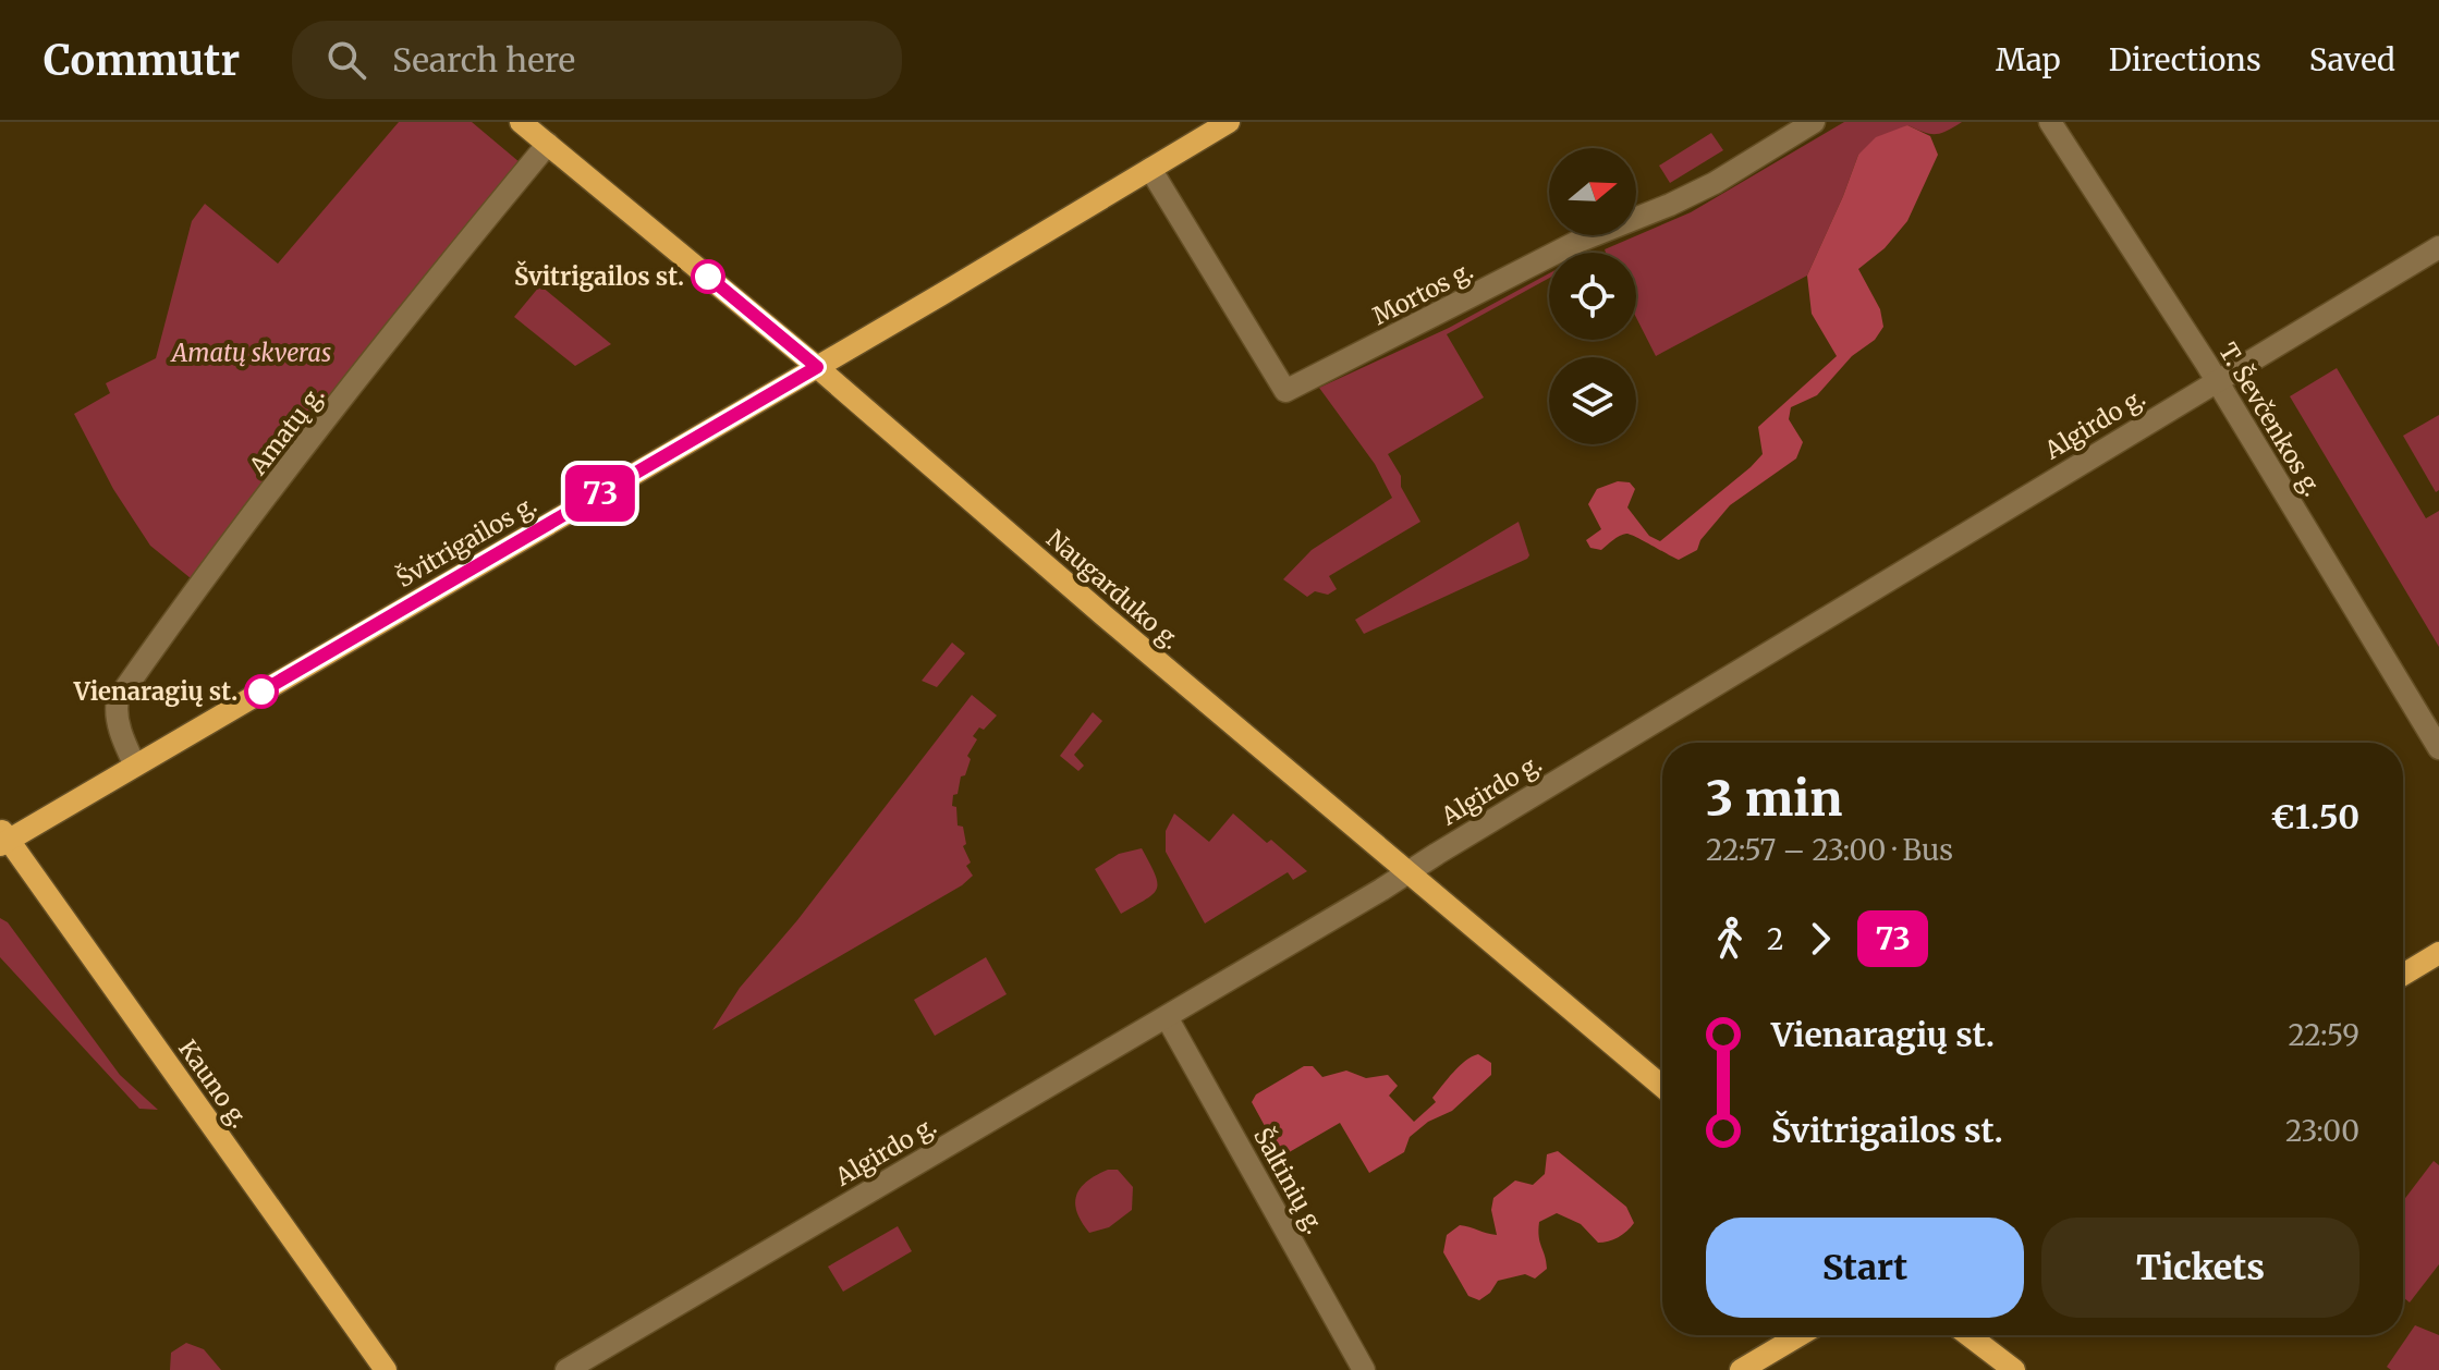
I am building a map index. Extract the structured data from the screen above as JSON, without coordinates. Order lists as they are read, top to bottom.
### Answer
{
  "streets": {
    "main road": ["Švitrigailos g.", "Naugarduko g.", "Kauno g."],
    "street": [
      "Mortos g.",
      "T. Ševčenkos g.",
      "Algirdo g.",
      "Amatų g.",
      "Šaltinių g."
    ]
  },
  "crossings": [
    ["Mortos g.", "Švitrigailos g."],
    ["T. Ševčenkos g.", "Algirdo g."],
    ["Algirdo g.", "Naugarduko g."],
    ["Algirdo g.", "Šaltinių g."],
    ["Amatų g.", "Švitrigailos g."],
    ["Amatų g.", "Naugarduko g."],
    ["Švitrigailos g.", "Naugarduko g."],
    ["Švitrigailos g.", "Kauno g."]
  ],
  "parks": ["Amatų skveras"],
  "places": ["Švitrigailos st.", "Vienaragių st."],
  "lines": ["bus line 73"],
  "north": "right",
  "page": {
    "header": "Commutr",
    "search": "Search here",
    "nav": ["Map", "Directions", "Saved"],
    "on_map": "73",
    "heading": ["3 min", "22:57 – 23:00 · Bus", "€1.50"],
    "legs": ["2", "73"],
    "list": [
      {
        "name": "Vienaragių st.",
        "value": "22:59"
      },
      {
        "name": "Švitrigailos st.",
        "value": "23:00"
      }
    ],
    "buttons": ["Start", "Tickets"]
  }
}
